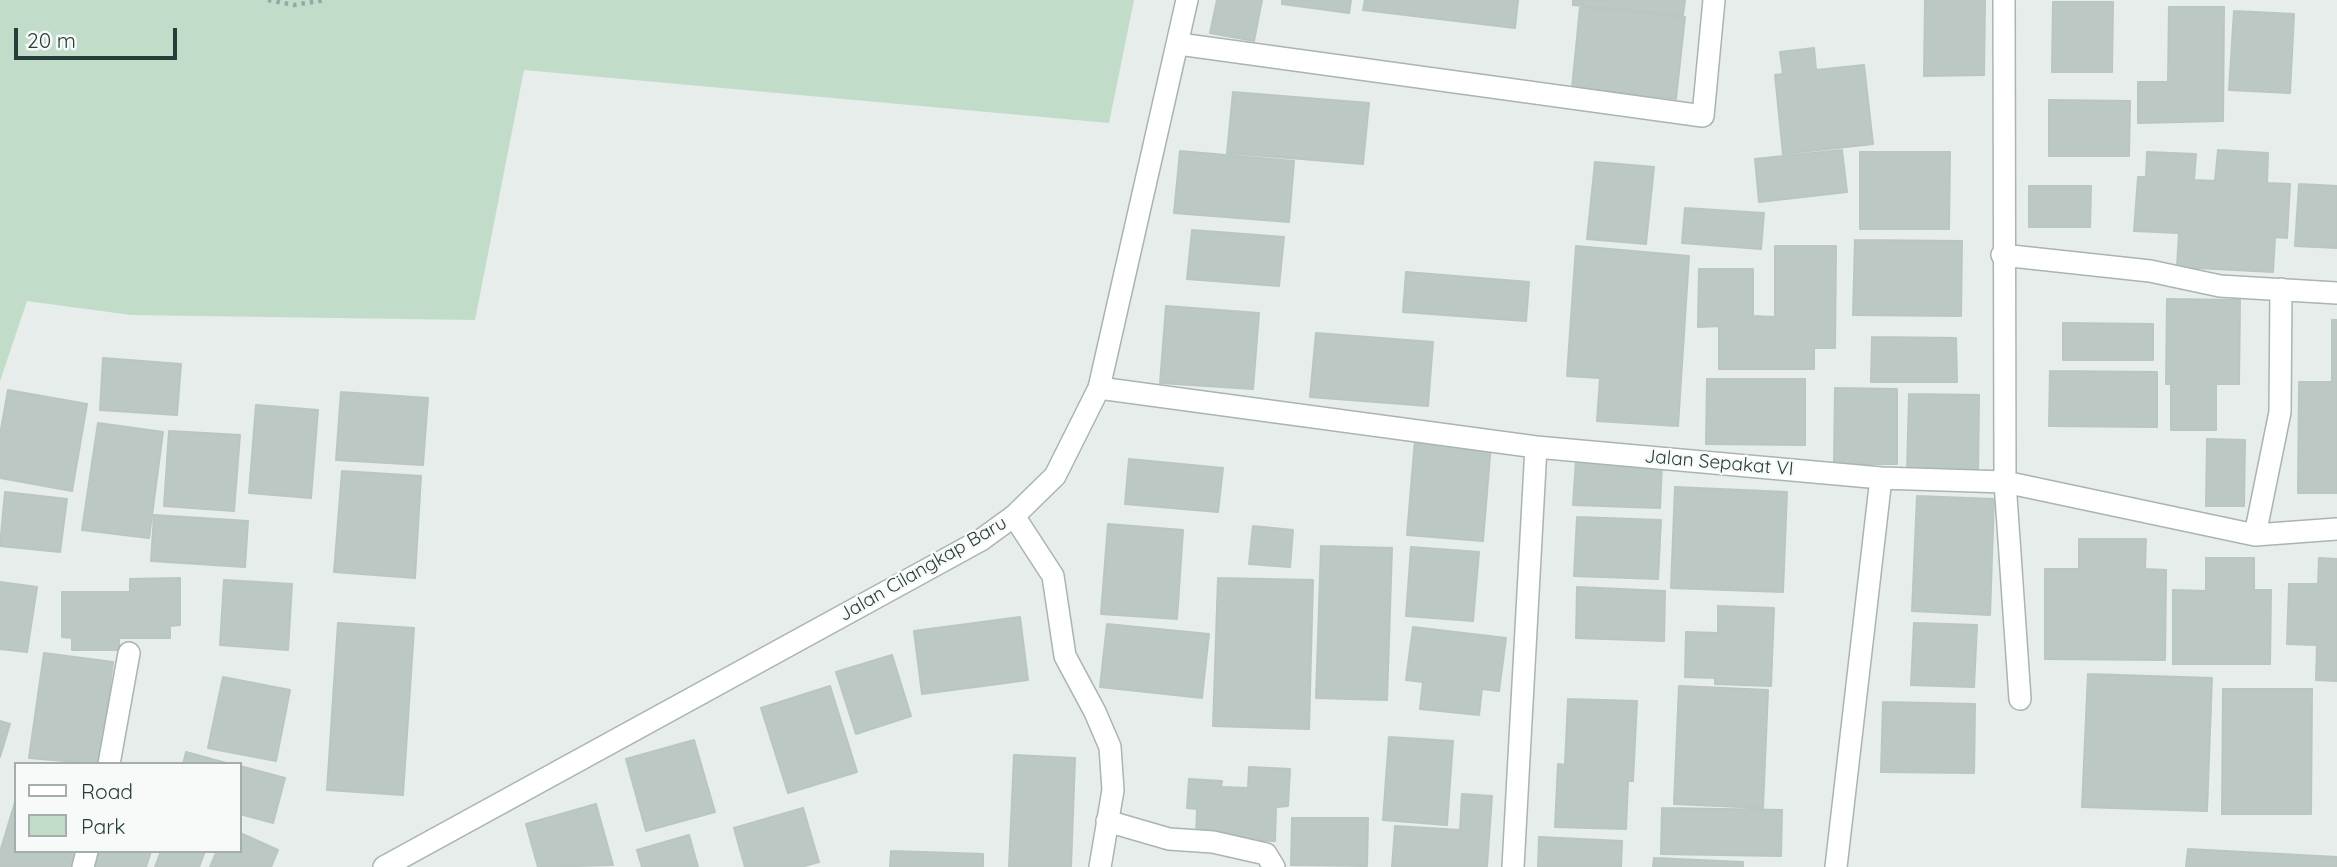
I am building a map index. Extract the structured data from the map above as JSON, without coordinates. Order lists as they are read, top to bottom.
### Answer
{
  "streets": {
    "street": ["Jalan Sepakat VI", "Jalan Cilangkap Baru"]
  },
  "crossings": [
    ["Jalan Sepakat VI", "Jalan Cilangkap Baru"]
  ],
  "legend": ["Road", "Park"],
  "scale_bar": "20 m"
}
